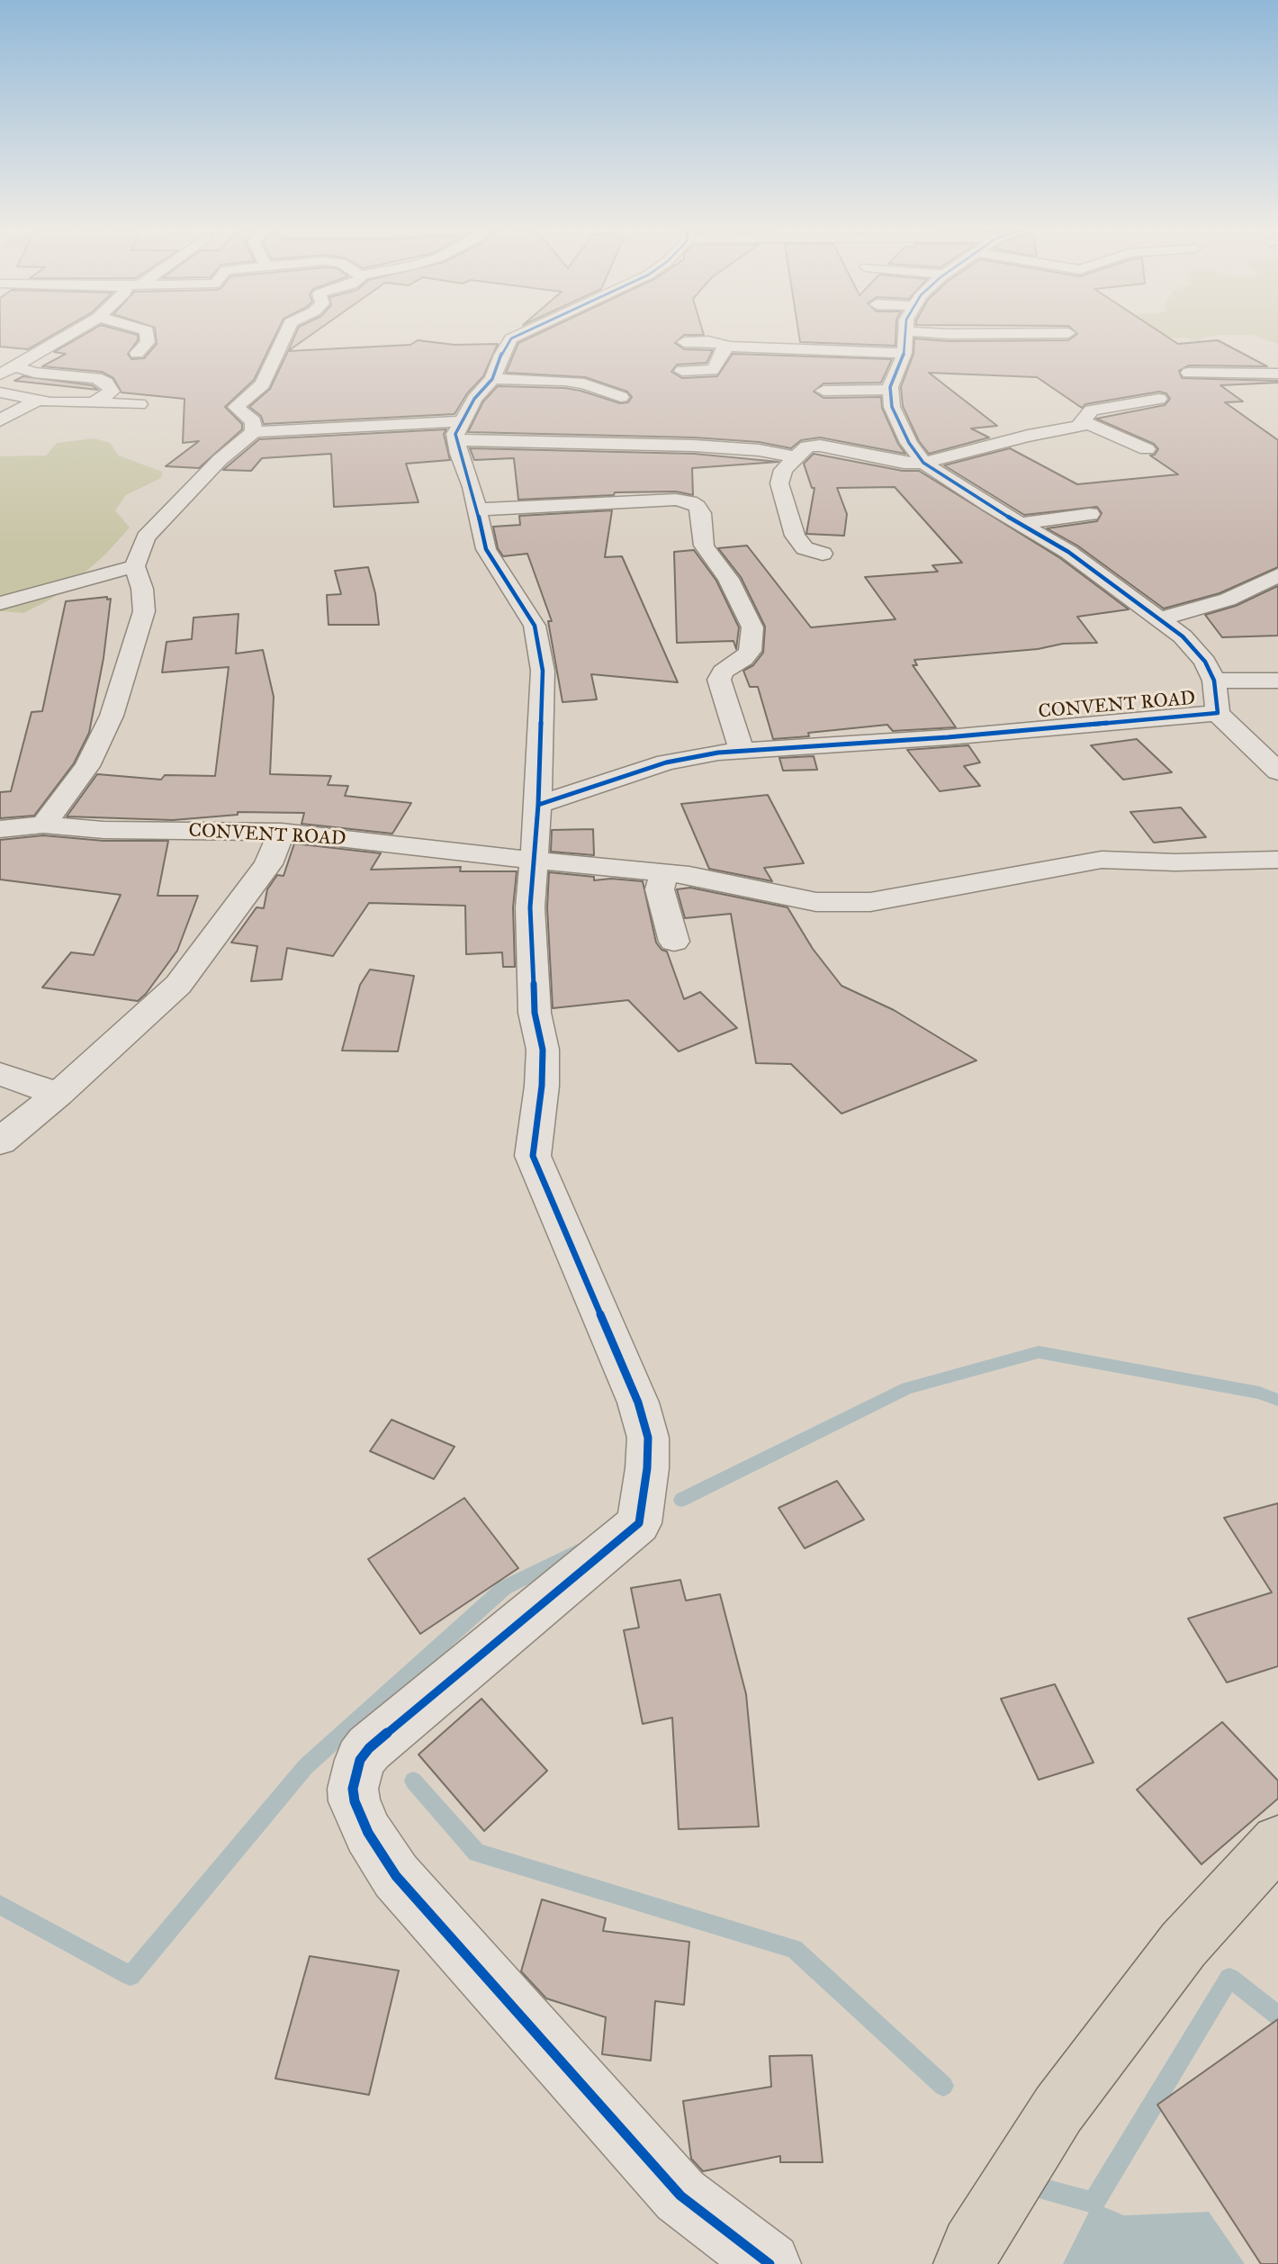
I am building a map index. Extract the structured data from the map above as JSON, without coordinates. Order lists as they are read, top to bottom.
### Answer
{
  "streets": {
    "street": ["CONVENT ROAD"]
  }
}
